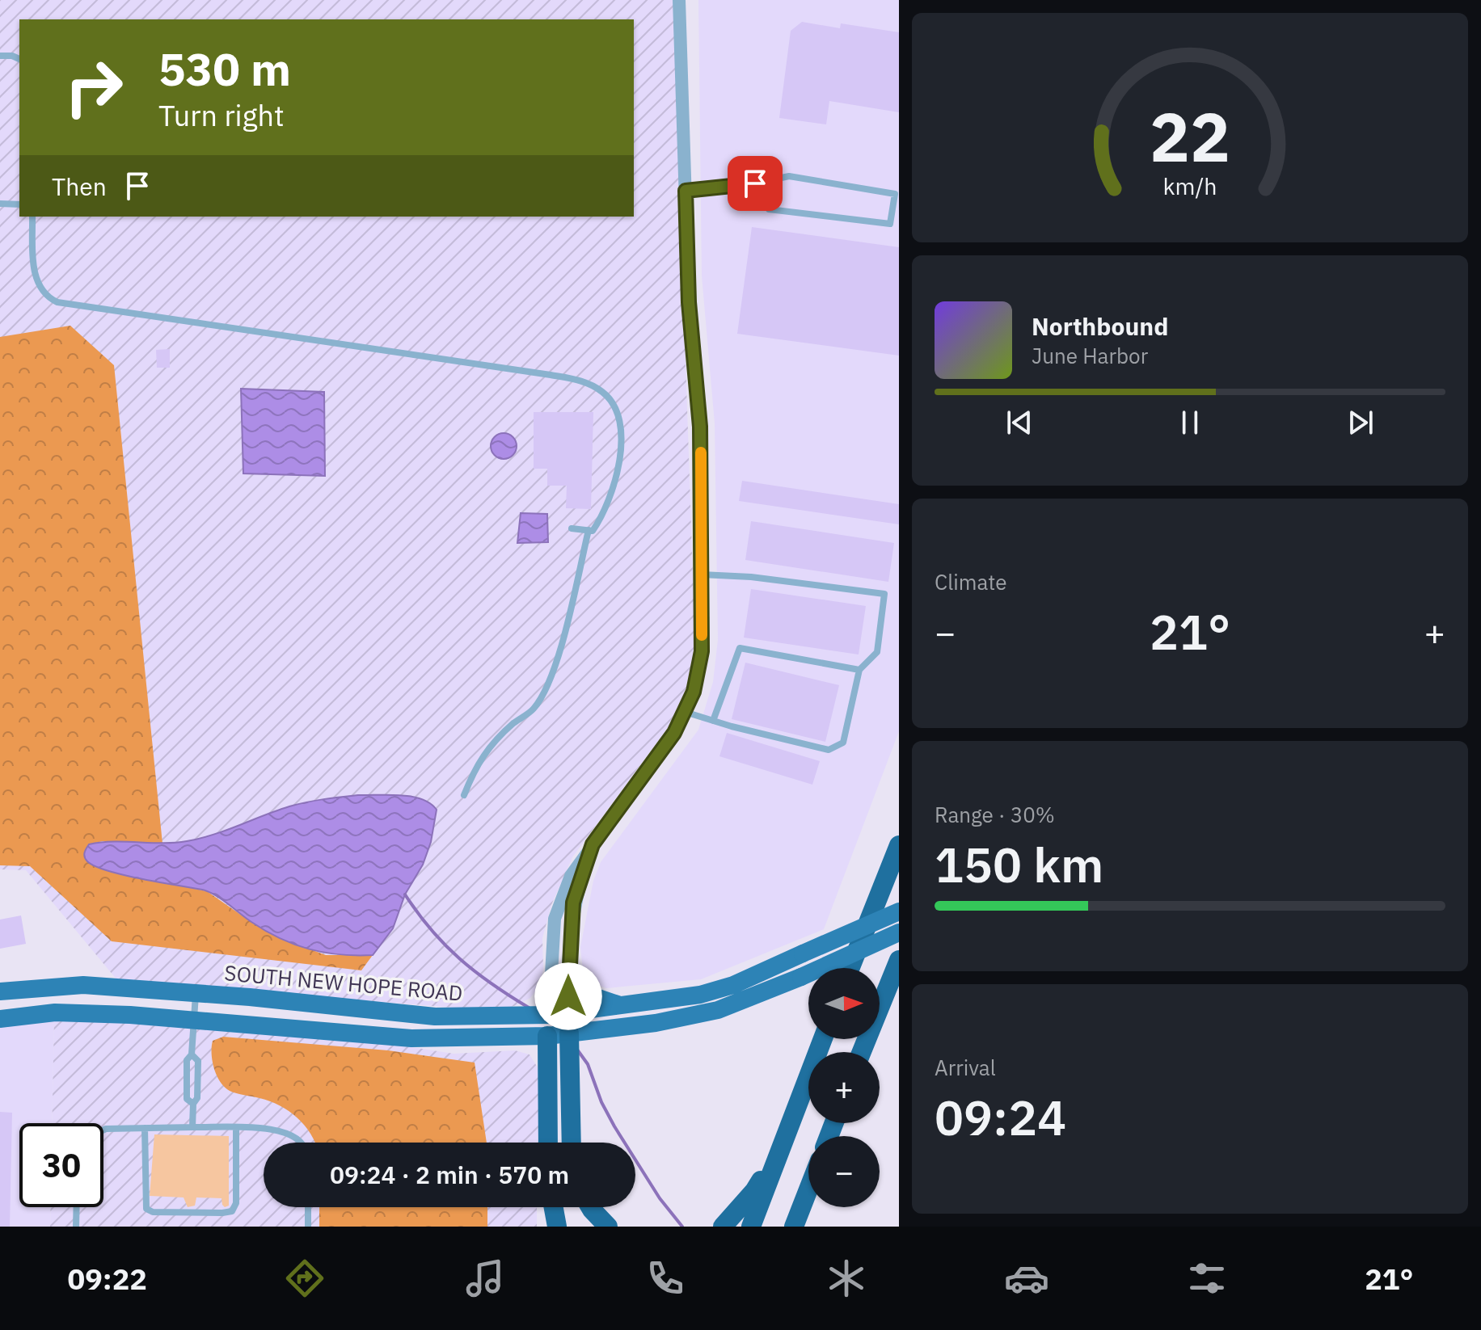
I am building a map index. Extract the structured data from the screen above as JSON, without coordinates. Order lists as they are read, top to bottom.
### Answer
{
  "streets": {
    "main road": ["SOUTH NEW HOPE ROAD"]
  },
  "north": "right",
  "page": {
    "turn": ["530 m", "Turn right"],
    "then": "Then",
    "song": ["Northbound", "June Harbor"],
    "tile": [
      "Climate",
      ["Range · 30%", "150 km"],
      ["Arrival", "09:24"]
    ],
    "heat": ["−", "21°", "+"],
    "map_buttons": ["+", "−"],
    "limit": "30",
    "trip": "09:24 · 2 min · 570 m",
    "tabs": ["09:22", "21°"],
    "gauge": ["22", "km/h"]
  }
}
